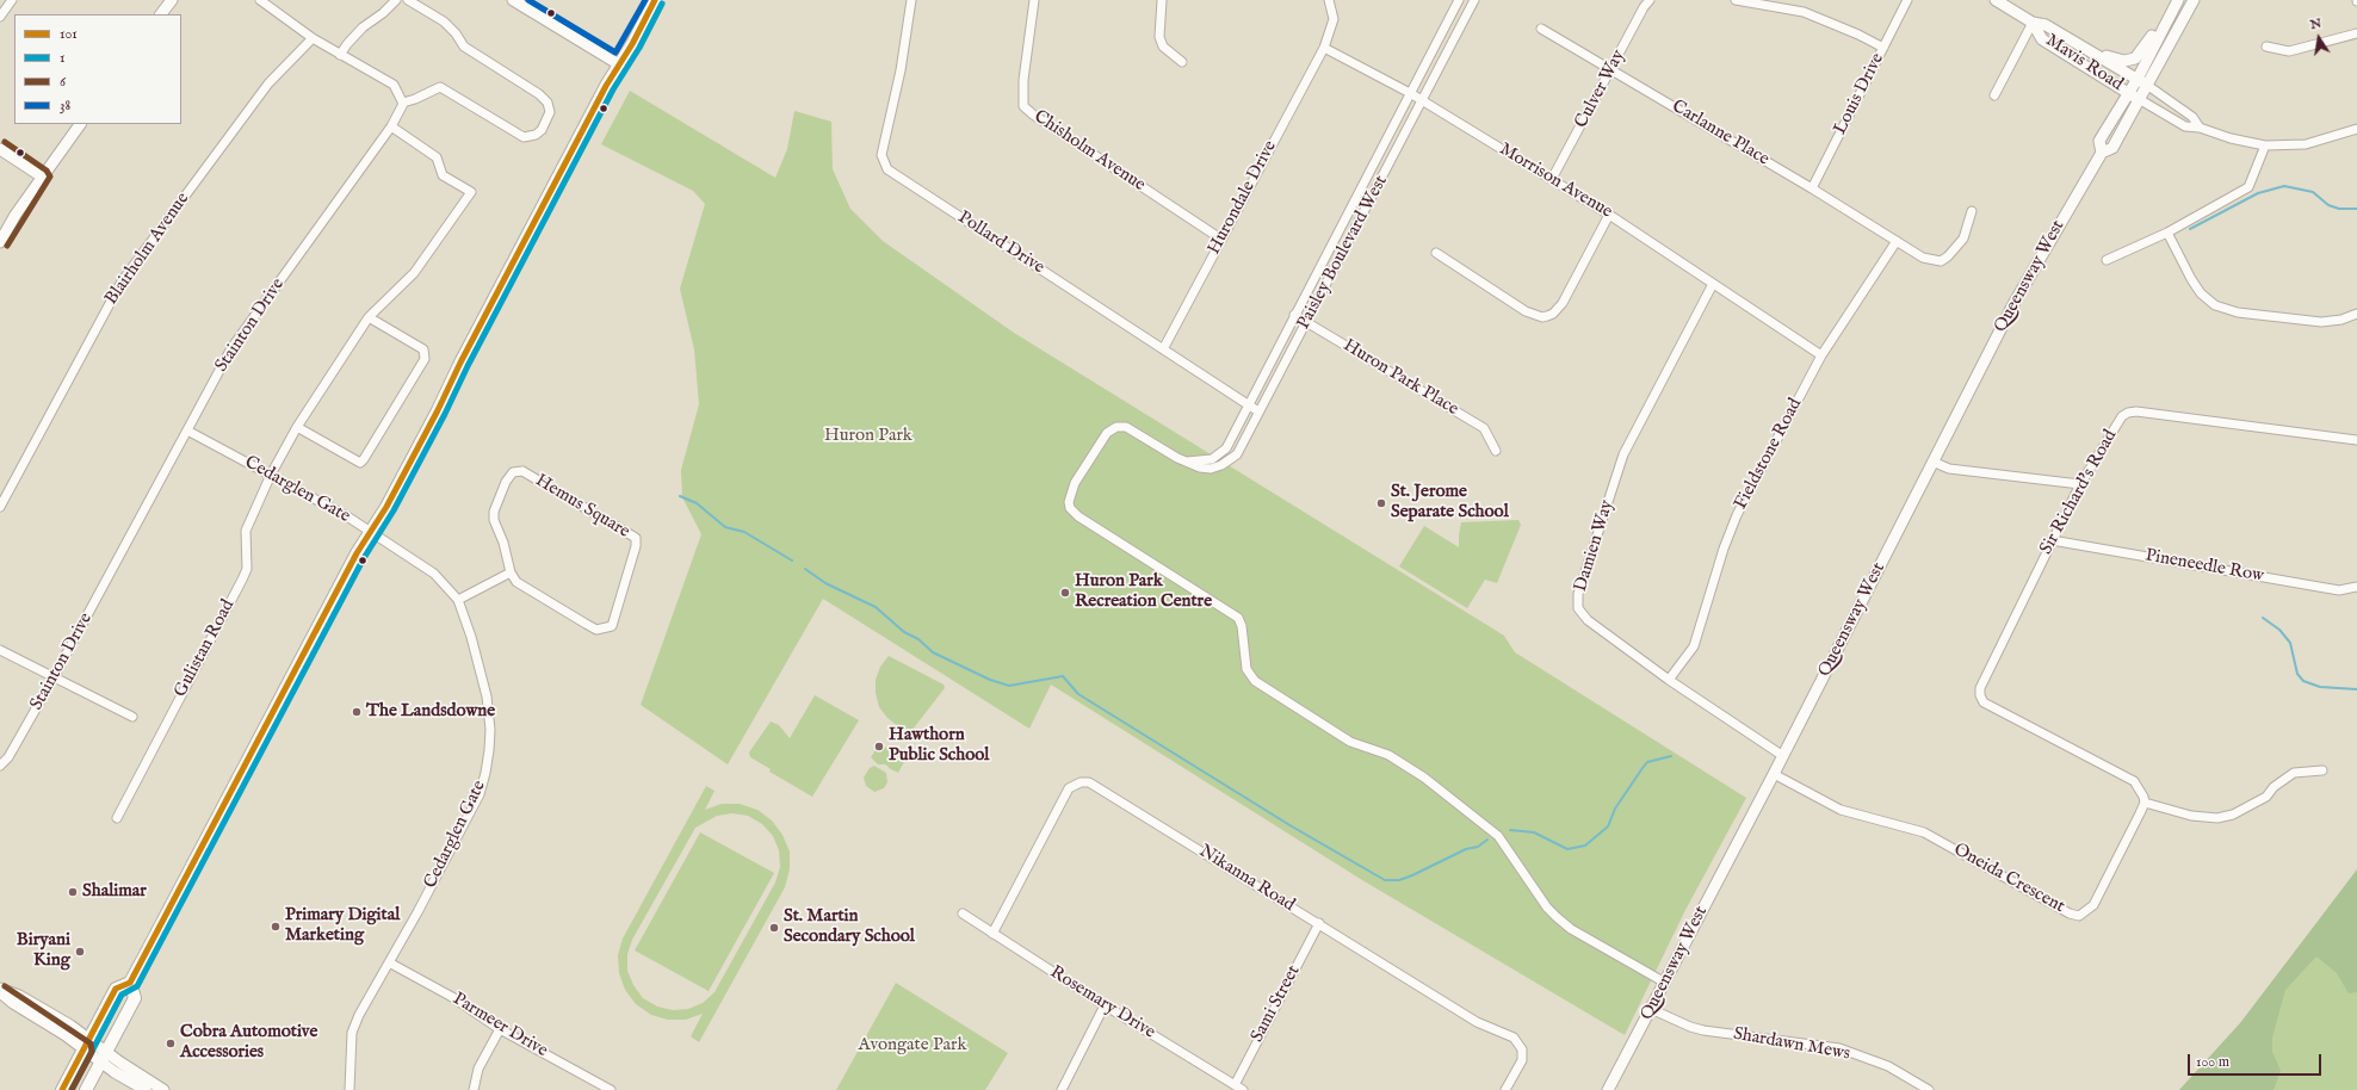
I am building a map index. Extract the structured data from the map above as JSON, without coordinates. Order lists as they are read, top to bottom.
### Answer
{
  "streets": {
    "street": [
      "Mavis Road",
      "Culver Way",
      "Louis Drive",
      "Carlanne Place",
      "Chisholm Avenue",
      "Morrison Avenue",
      "Hurondale Drive",
      "Pollard Drive",
      "Blairholm Avenue",
      "Paisley Boulevard West",
      "Queensway West",
      "Stainton Drive",
      "Huron Park Place",
      "Fieldstone Road",
      "Cedarglen Gate",
      "Sir Richard's Road",
      "Hemus Square",
      "Damien Way",
      "Pineneedle Row",
      "Gulistan Road",
      "Nikanna Road",
      "Oneida Crescent",
      "Rosemary Drive",
      "Sami Street",
      "Parmeer Drive",
      "Shardawn Mews"
    ]
  },
  "crossings": [
    ["Mavis Road", "Queensway West"],
    ["Culver Way", "Carlanne Place"],
    ["Culver Way", "Morrison Avenue"],
    ["Louis Drive", "Carlanne Place"],
    ["Carlanne Place", "Fieldstone Road"],
    ["Chisholm Avenue", "Hurondale Drive"],
    ["Morrison Avenue", "Hurondale Drive"],
    ["Morrison Avenue", "Paisley Boulevard West"],
    ["Morrison Avenue", "Fieldstone Road"],
    ["Morrison Avenue", "Damien Way"],
    ["Hurondale Drive", "Pollard Drive"],
    ["Pollard Drive", "Paisley Boulevard West"],
    ["Paisley Boulevard West", "Queensway West"],
    ["Paisley Boulevard West", "Huron Park Place"],
    ["Queensway West", "Damien Way"],
    ["Queensway West", "Oneida Crescent"],
    ["Queensway West", "Shardawn Mews"],
    ["Stainton Drive", "Cedarglen Gate"],
    ["Stainton Drive", "Gulistan Road"],
    ["Fieldstone Road", "Damien Way"],
    ["Cedarglen Gate", "Gulistan Road"],
    ["Cedarglen Gate", "Parmeer Drive"],
    ["Sir Richard's Road", "Pineneedle Row"],
    ["Sir Richard's Road", "Oneida Crescent"],
    ["Nikanna Road", "Rosemary Drive"],
    ["Nikanna Road", "Sami Street"],
    ["Rosemary Drive", "Sami Street"]
  ],
  "parks": ["Huron Park", "Avongate Park"],
  "places": [
    "St. Jerome Separate School",
    "Huron Park Recreation Centre",
    "The Landsdowne",
    "Hawthorn Public School",
    "Shalimar",
    "Primary Digital Marketing",
    "St. Martin Secondary School",
    "Biryani King",
    "Cobra Automotive Accessories"
  ],
  "lines": [
    "transit line 101",
    "transit line 38",
    "transit line 1",
    "transit line 6"
  ],
  "legend": [
    "101",
    "1",
    "6",
    "38"
  ],
  "scale_bar": "100 m",
  "north": "top"
}
